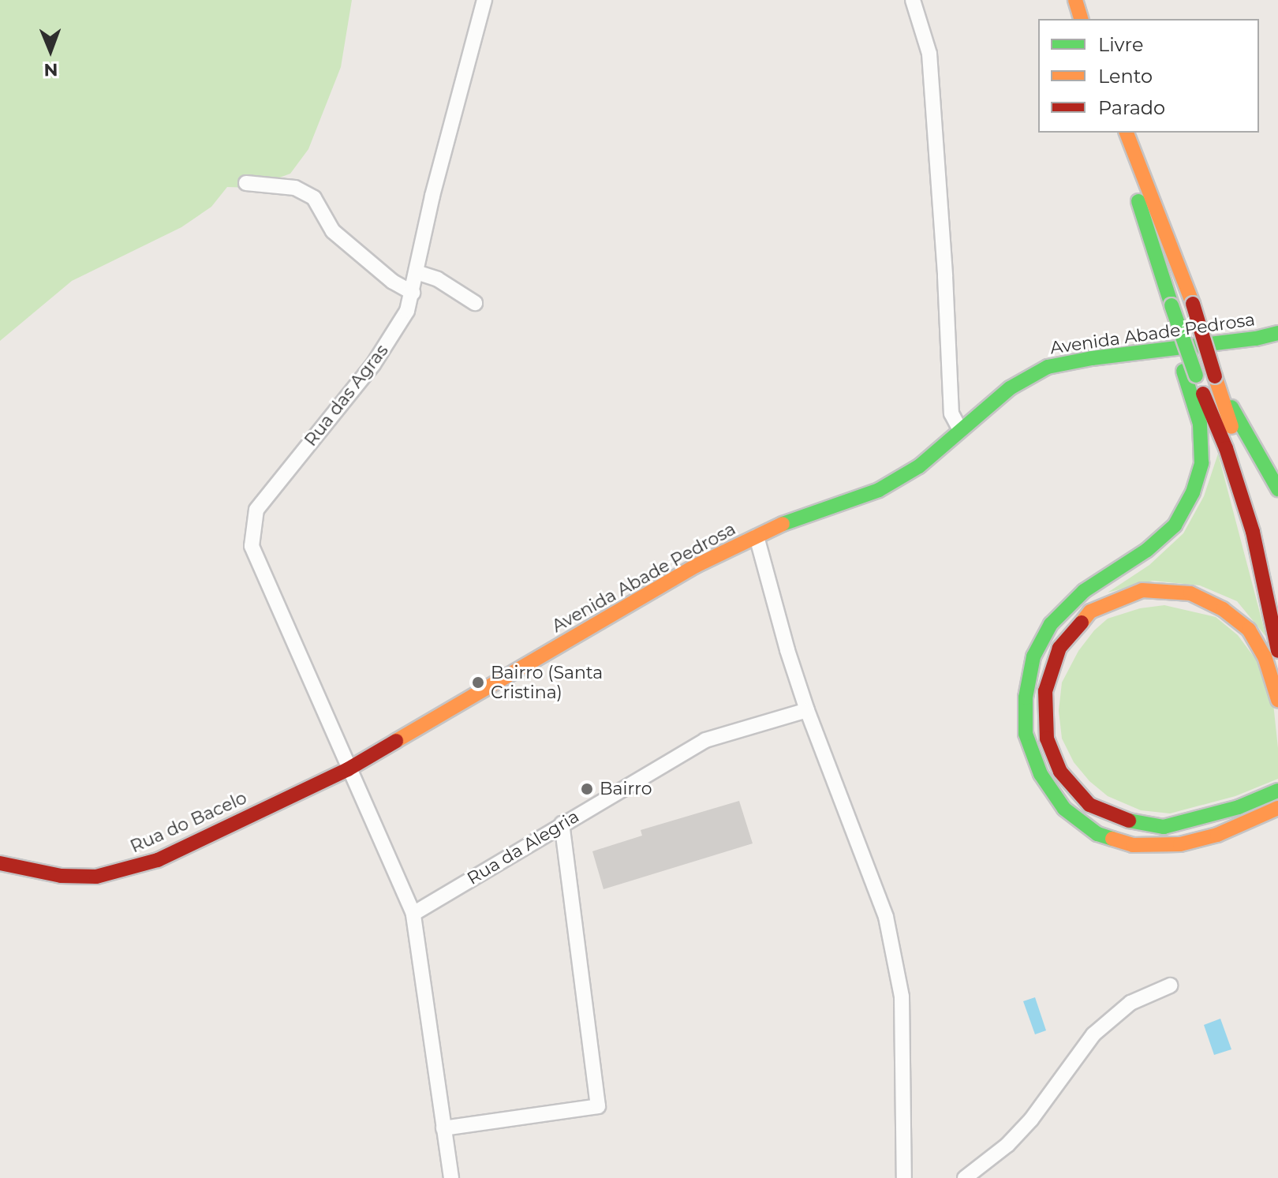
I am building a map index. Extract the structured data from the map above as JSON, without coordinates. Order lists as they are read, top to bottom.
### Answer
{
  "streets": {
    "main road": ["Avenida Abade Pedrosa", "Rua do Bacelo"],
    "street": ["Rua das Agras", "Rua da Alegria"]
  },
  "crossings": [
    ["Avenida Abade Pedrosa", "Rua das Agras"],
    ["Avenida Abade Pedrosa", "Rua do Bacelo"],
    ["Rua das Agras", "Rua do Bacelo"],
    ["Rua das Agras", "Rua da Alegria"]
  ],
  "places": ["Bairro (Santa Cristina)", "Bairro"],
  "legend": ["Livre", "Lento", "Parado"],
  "north": "bottom"
}
